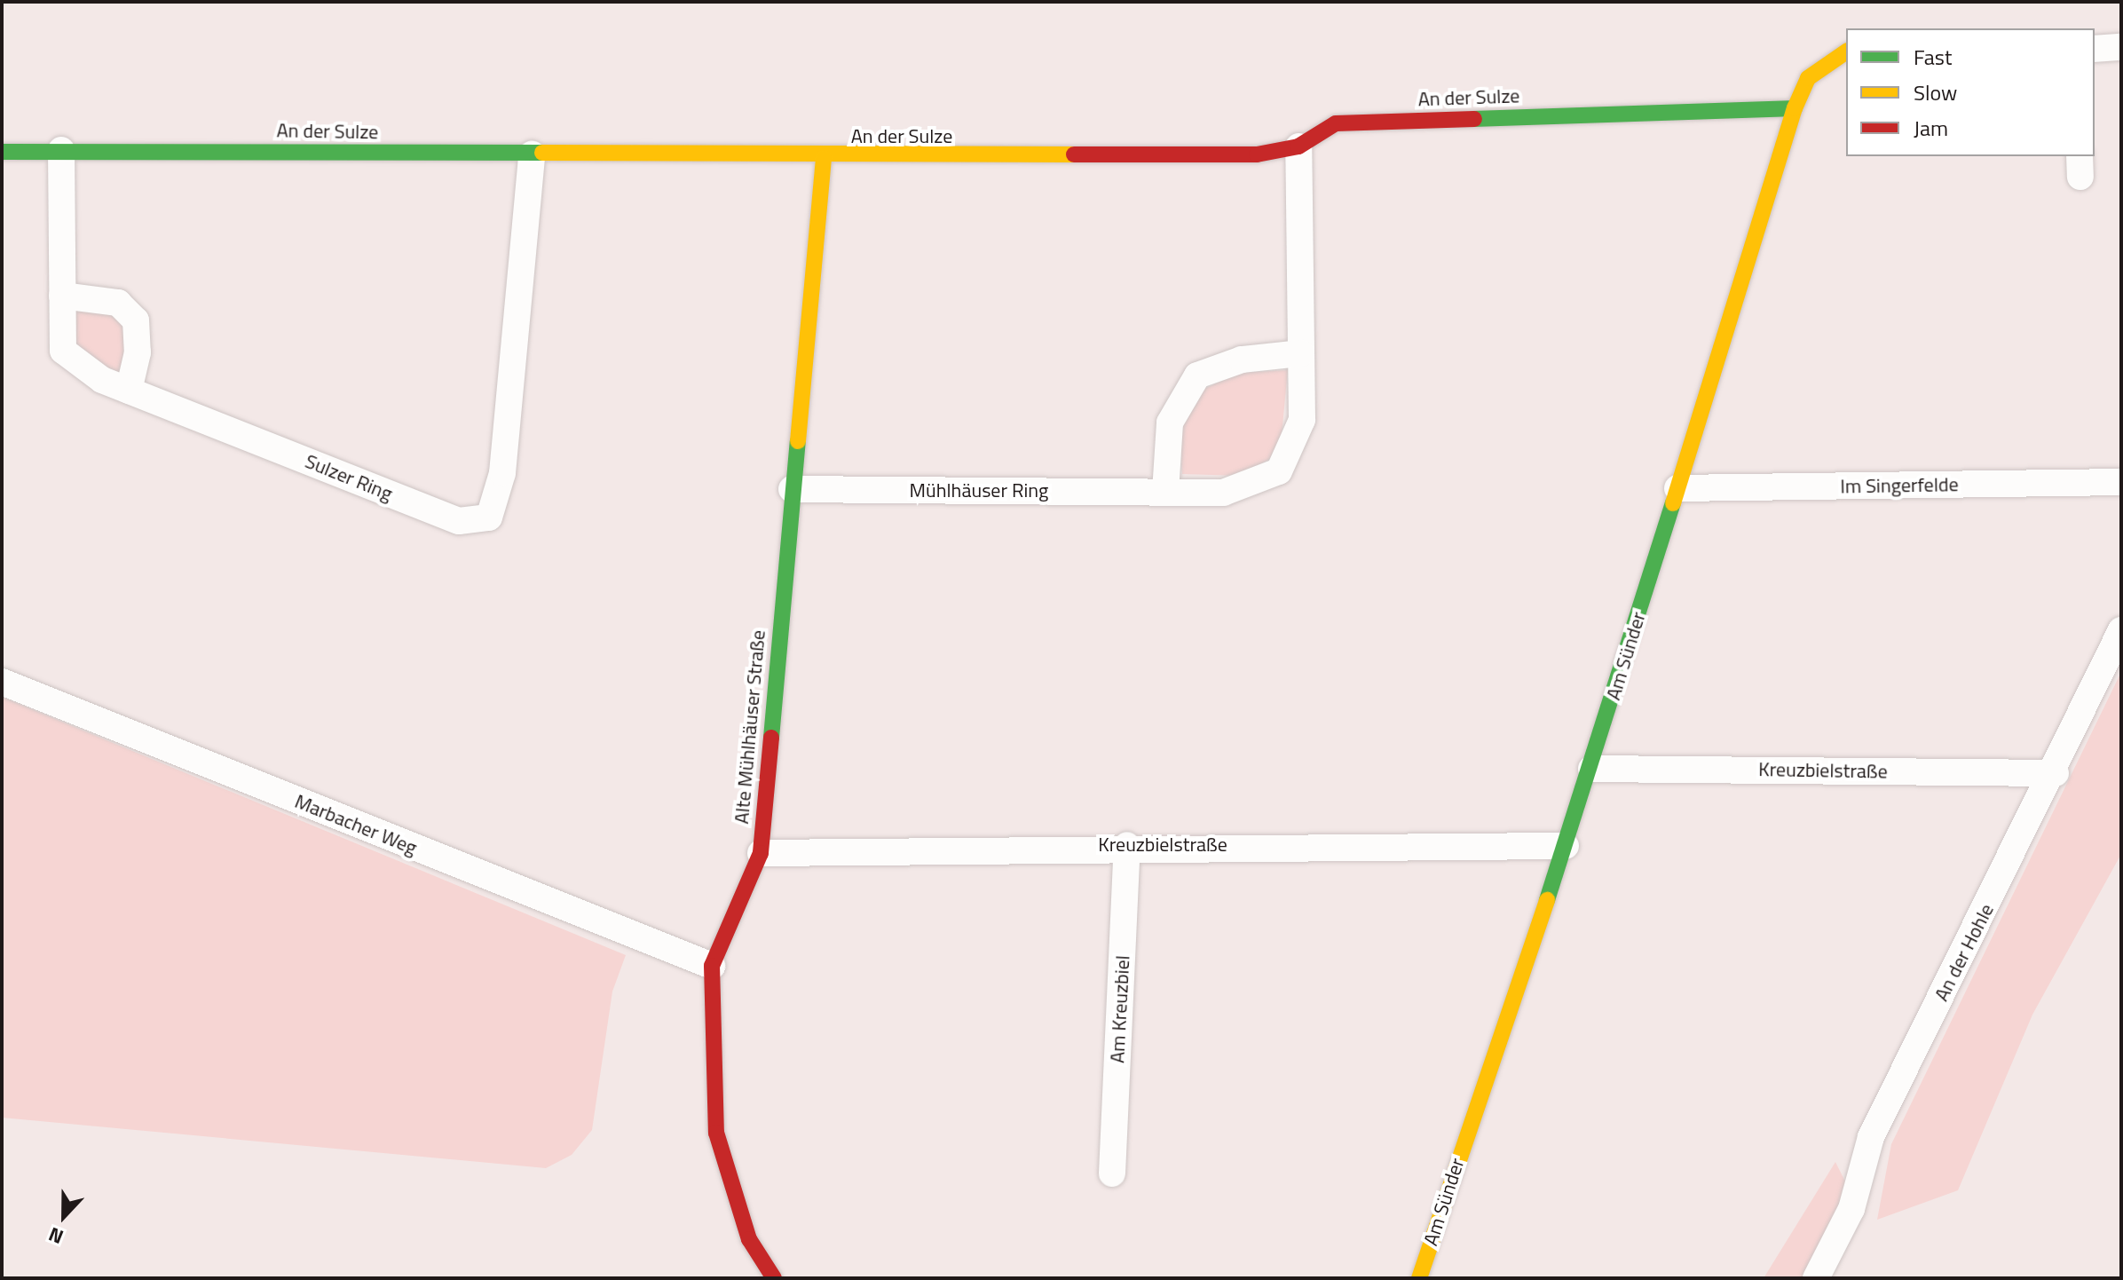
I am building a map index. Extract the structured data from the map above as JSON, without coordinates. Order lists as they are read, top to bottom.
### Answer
{
  "streets": {
    "street": [
      "An der Sulze",
      "Sulzer Ring",
      "Im Singerfelde",
      "Mühlhäuser Ring",
      "Am Sünder",
      "Alte Mühlhäuser Straße",
      "Kreuzbielstraße",
      "Marbacher Weg",
      "An der Hohle",
      "Am Kreuzbiel"
    ]
  },
  "crossings": [
    ["An der Sulze", "Sulzer Ring"],
    ["An der Sulze", "Mühlhäuser Ring"],
    ["An der Sulze", "Am Sünder"],
    ["An der Sulze", "Alte Mühlhäuser Straße"],
    ["Im Singerfelde", "Am Sünder"],
    ["Mühlhäuser Ring", "Alte Mühlhäuser Straße"],
    ["Am Sünder", "Kreuzbielstraße"],
    ["Alte Mühlhäuser Straße", "Kreuzbielstraße"],
    ["Alte Mühlhäuser Straße", "Marbacher Weg"],
    ["Kreuzbielstraße", "An der Hohle"],
    ["Kreuzbielstraße", "Am Kreuzbiel"]
  ],
  "legend": ["Fast", "Slow", "Jam"],
  "north": "bottom"
}
